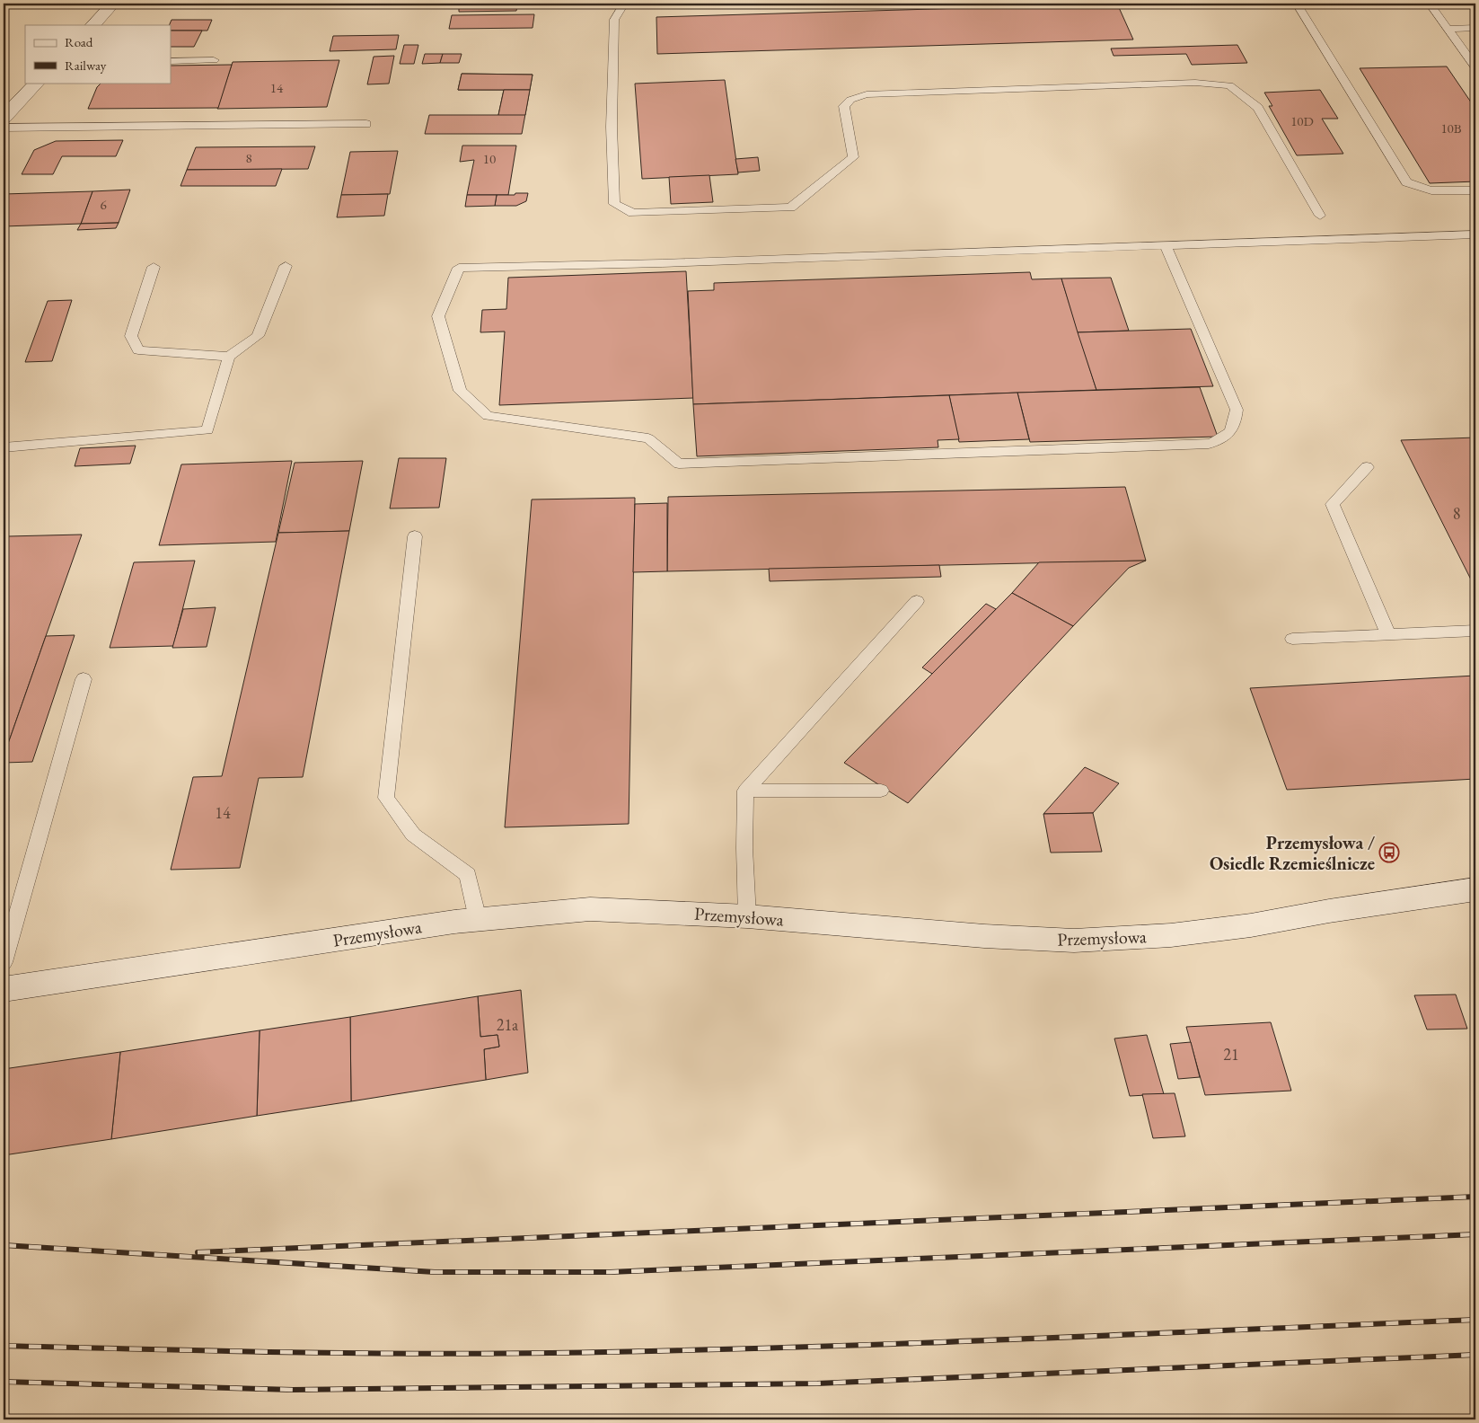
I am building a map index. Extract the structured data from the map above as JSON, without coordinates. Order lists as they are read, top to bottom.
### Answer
{
  "streets": {
    "street": ["Przemysłowa"]
  },
  "places": {
    "bus stop": ["Przemysłowa / Osiedle Rzemieślnicze"]
  },
  "house_numbers": [
    "14",
    "10D",
    "10B",
    "8",
    "10",
    "6",
    "8",
    "14",
    "21a",
    "21"
  ],
  "legend": ["Road", "Railway"]
}
